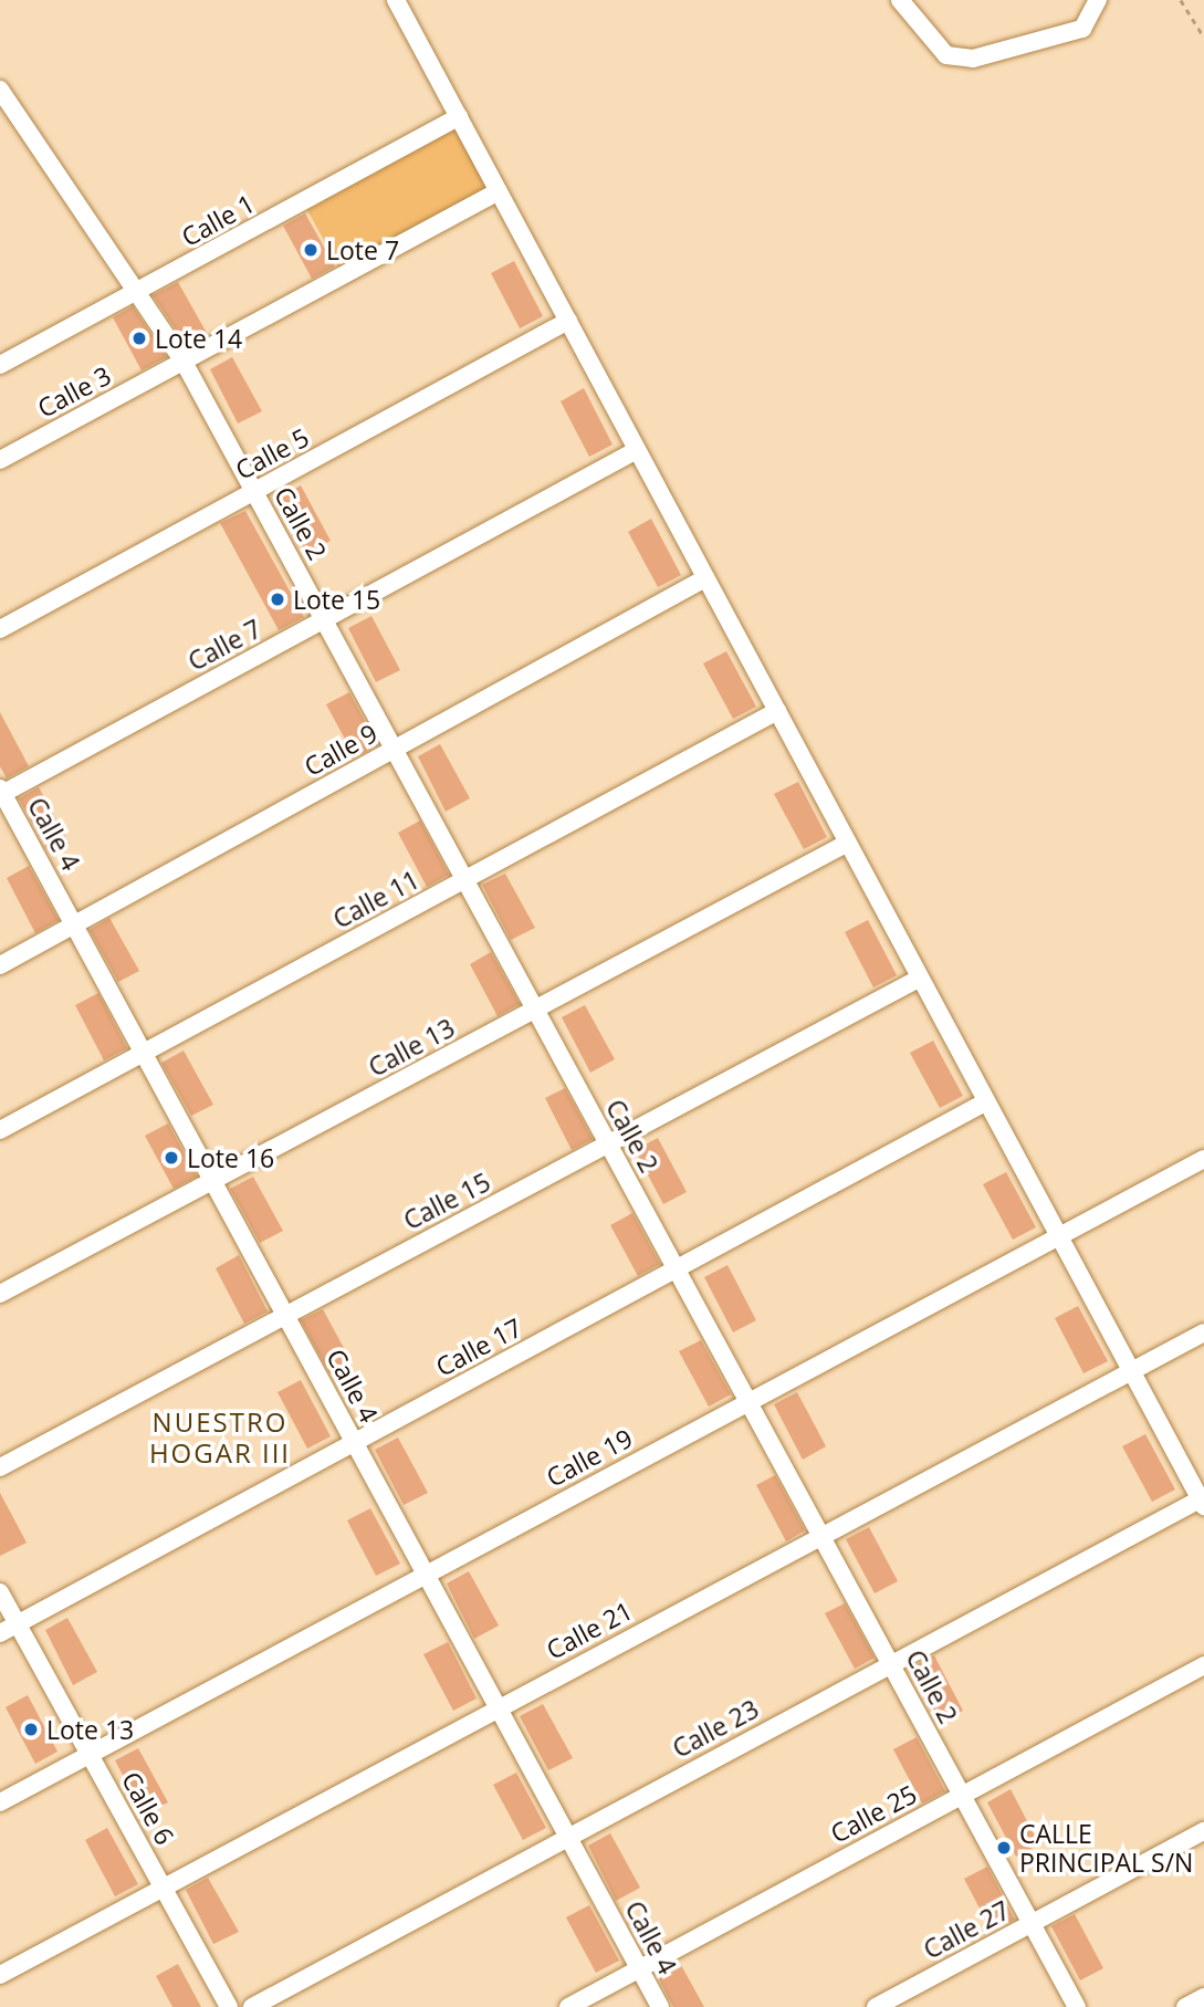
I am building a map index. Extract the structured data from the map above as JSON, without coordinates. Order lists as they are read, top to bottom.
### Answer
{
  "streets": {
    "street": [
      "Calle 1",
      "Calle 3",
      "Calle 5",
      "Calle 2",
      "Calle 7",
      "Calle 9",
      "Calle 4",
      "Calle 11",
      "Calle 13",
      "Calle 15",
      "Calle 17",
      "Calle 19",
      "Calle 21",
      "Calle 23",
      "Calle 6",
      "Calle 25",
      "Calle 27"
    ]
  },
  "crossings": [
    ["Calle 1", "Calle 2"],
    ["Calle 3", "Calle 2"],
    ["Calle 5", "Calle 2"],
    ["Calle 2", "Calle 7"],
    ["Calle 2", "Calle 9"],
    ["Calle 2", "Calle 11"],
    ["Calle 2", "Calle 13"],
    ["Calle 2", "Calle 15"],
    ["Calle 2", "Calle 17"],
    ["Calle 2", "Calle 19"],
    ["Calle 2", "Calle 21"],
    ["Calle 2", "Calle 23"],
    ["Calle 2", "Calle 25"],
    ["Calle 2", "Calle 27"],
    ["Calle 7", "Calle 4"],
    ["Calle 9", "Calle 4"],
    ["Calle 4", "Calle 11"],
    ["Calle 4", "Calle 13"],
    ["Calle 4", "Calle 15"],
    ["Calle 4", "Calle 17"],
    ["Calle 4", "Calle 19"],
    ["Calle 4", "Calle 21"],
    ["Calle 4", "Calle 23"],
    ["Calle 4", "Calle 25"],
    ["Calle 17", "Calle 6"],
    ["Calle 19", "Calle 6"],
    ["Calle 21", "Calle 6"]
  ],
  "districts": ["NUESTRO HOGAR III"],
  "places": [
    "Lote 7",
    "Lote 14",
    "Lote 15",
    "Lote 16",
    "Lote 13",
    "CALLE PRINCIPAL S/N"
  ]
}
